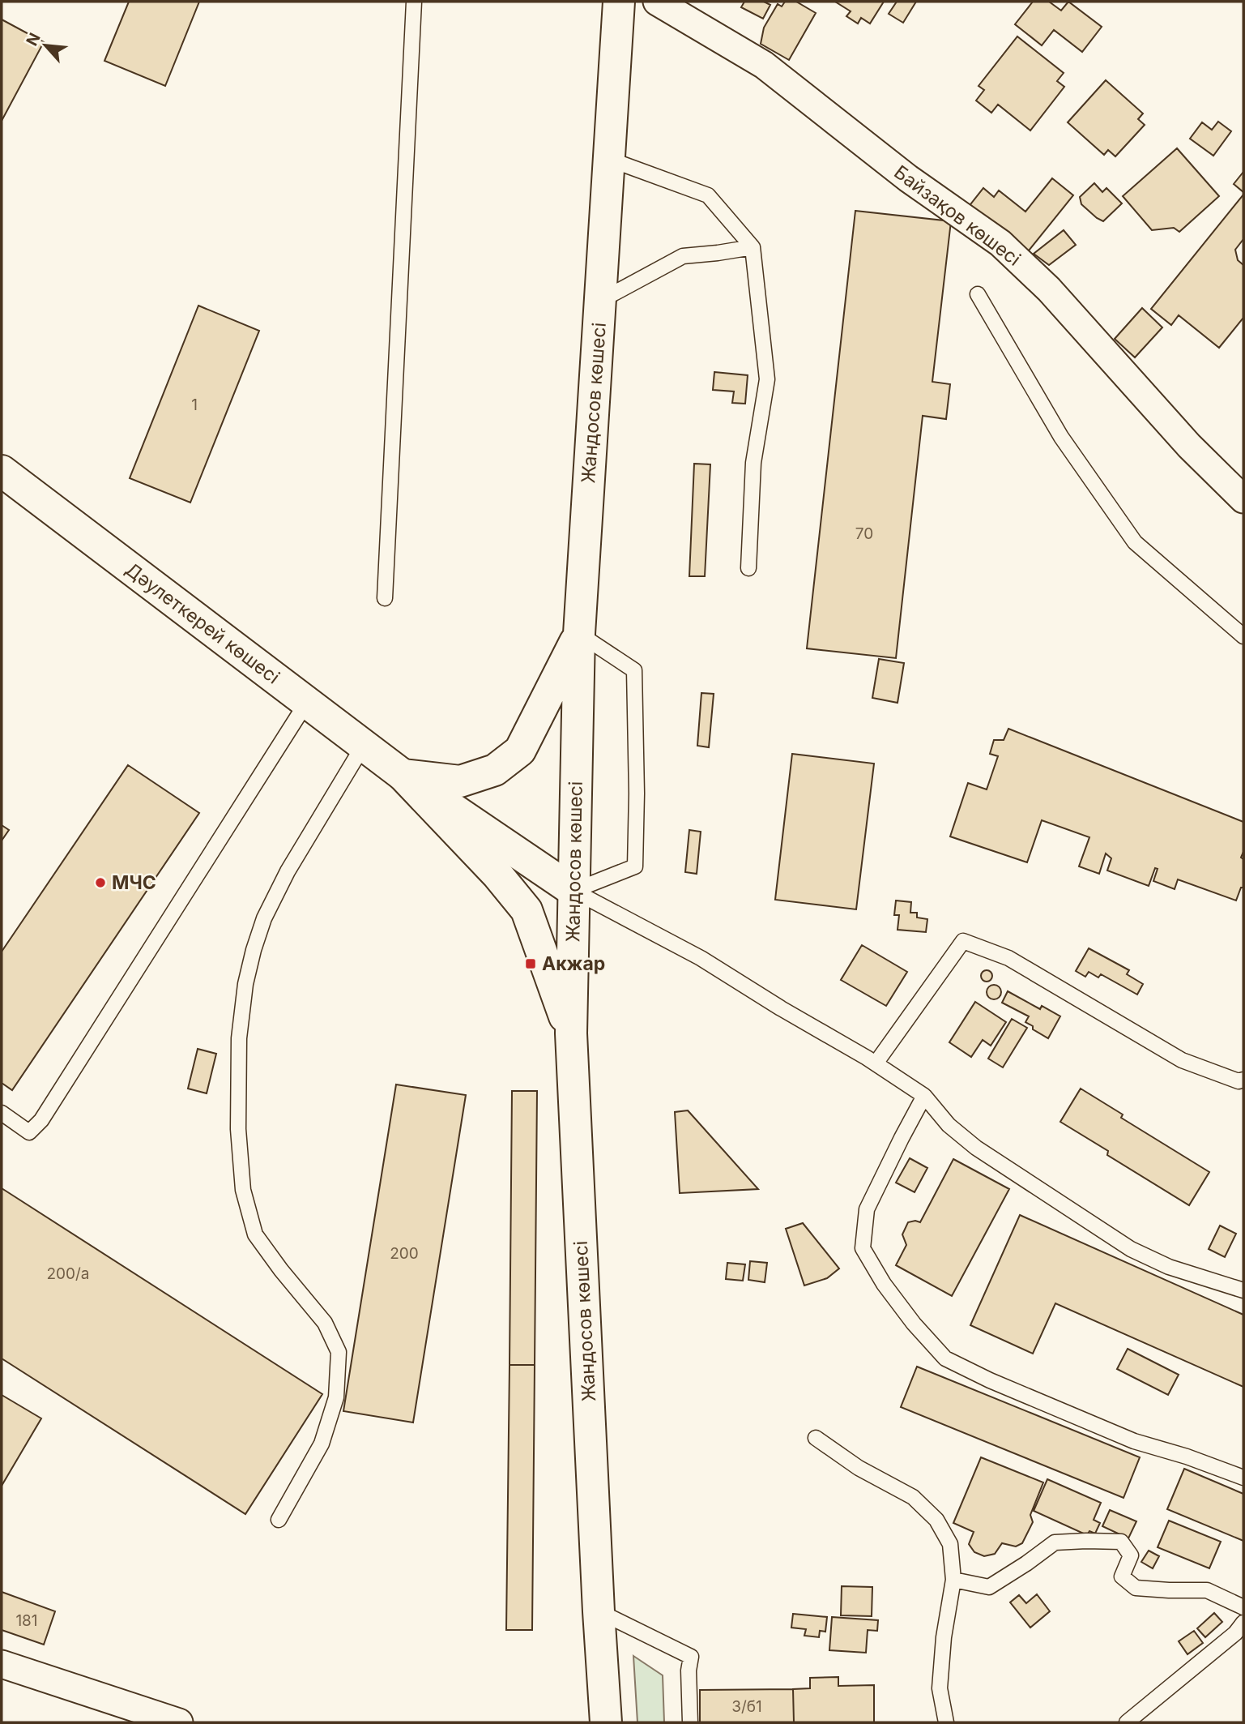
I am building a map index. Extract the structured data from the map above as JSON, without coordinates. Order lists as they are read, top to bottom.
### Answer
{
  "streets": {
    "main road": ["Жандосов көшесі", "Дәулеткерей көшесі"],
    "street": ["Байзақов көшесі"]
  },
  "places": {
    "other": ["МЧС"],
    "transit": ["Акжар"]
  },
  "house_numbers": [
    "1",
    "70",
    "200",
    "200/а",
    "181",
    "3/б1"
  ],
  "north": "top left"
}
